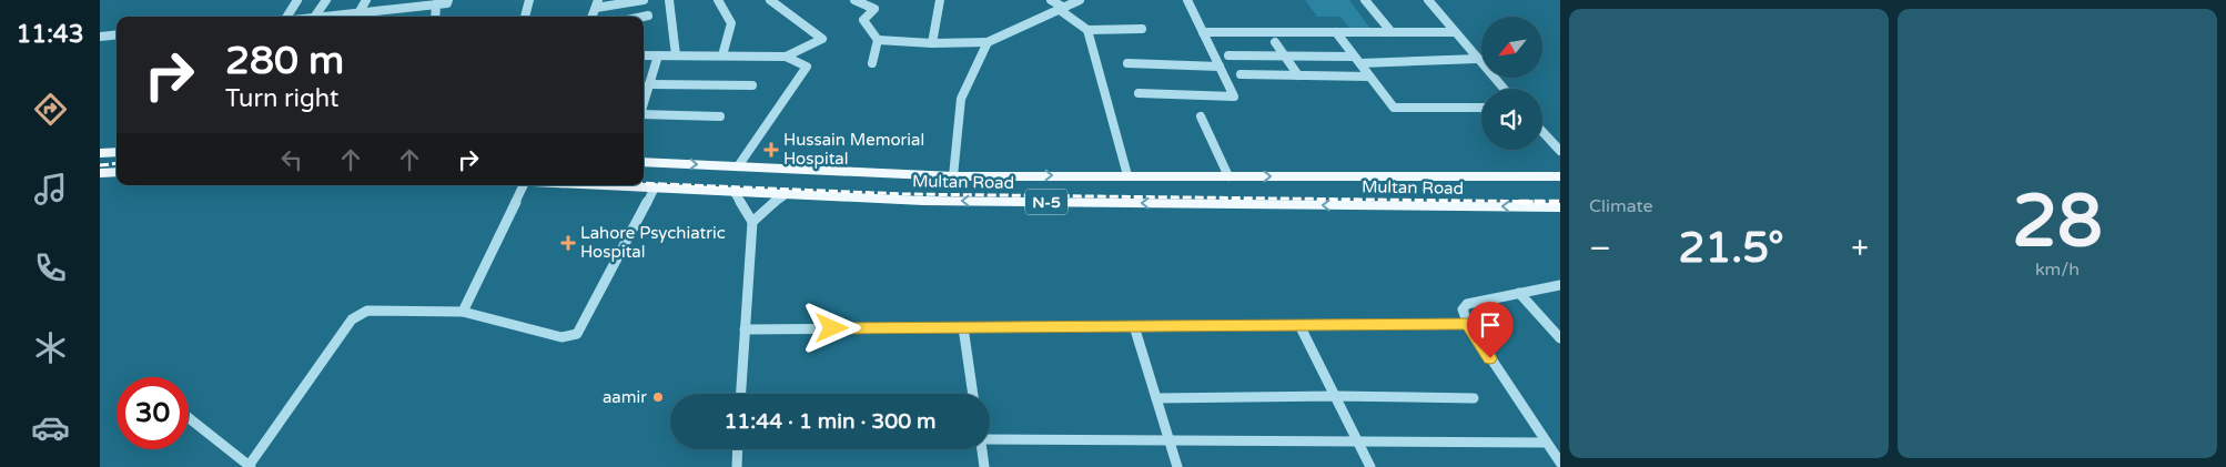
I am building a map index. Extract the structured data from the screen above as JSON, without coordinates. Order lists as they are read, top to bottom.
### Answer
{
  "streets": {
    "main road": ["Multan Road", "N-5"]
  },
  "places": {
    "health": ["Hussain Memorial Hospital", "Lahore Psychiatric Hospital"],
    "other": ["aamir"]
  },
  "north": "bottom left",
  "page": {
    "tabs": "11:43",
    "tile": [
      "Climate",
      ["28", "km/h"]
    ],
    "turn": ["280 m", "Turn right"],
    "heat": ["−", "21.5°", "+"],
    "limit": "30",
    "trip": "11:44 · 1 min · 300 m"
  }
}
